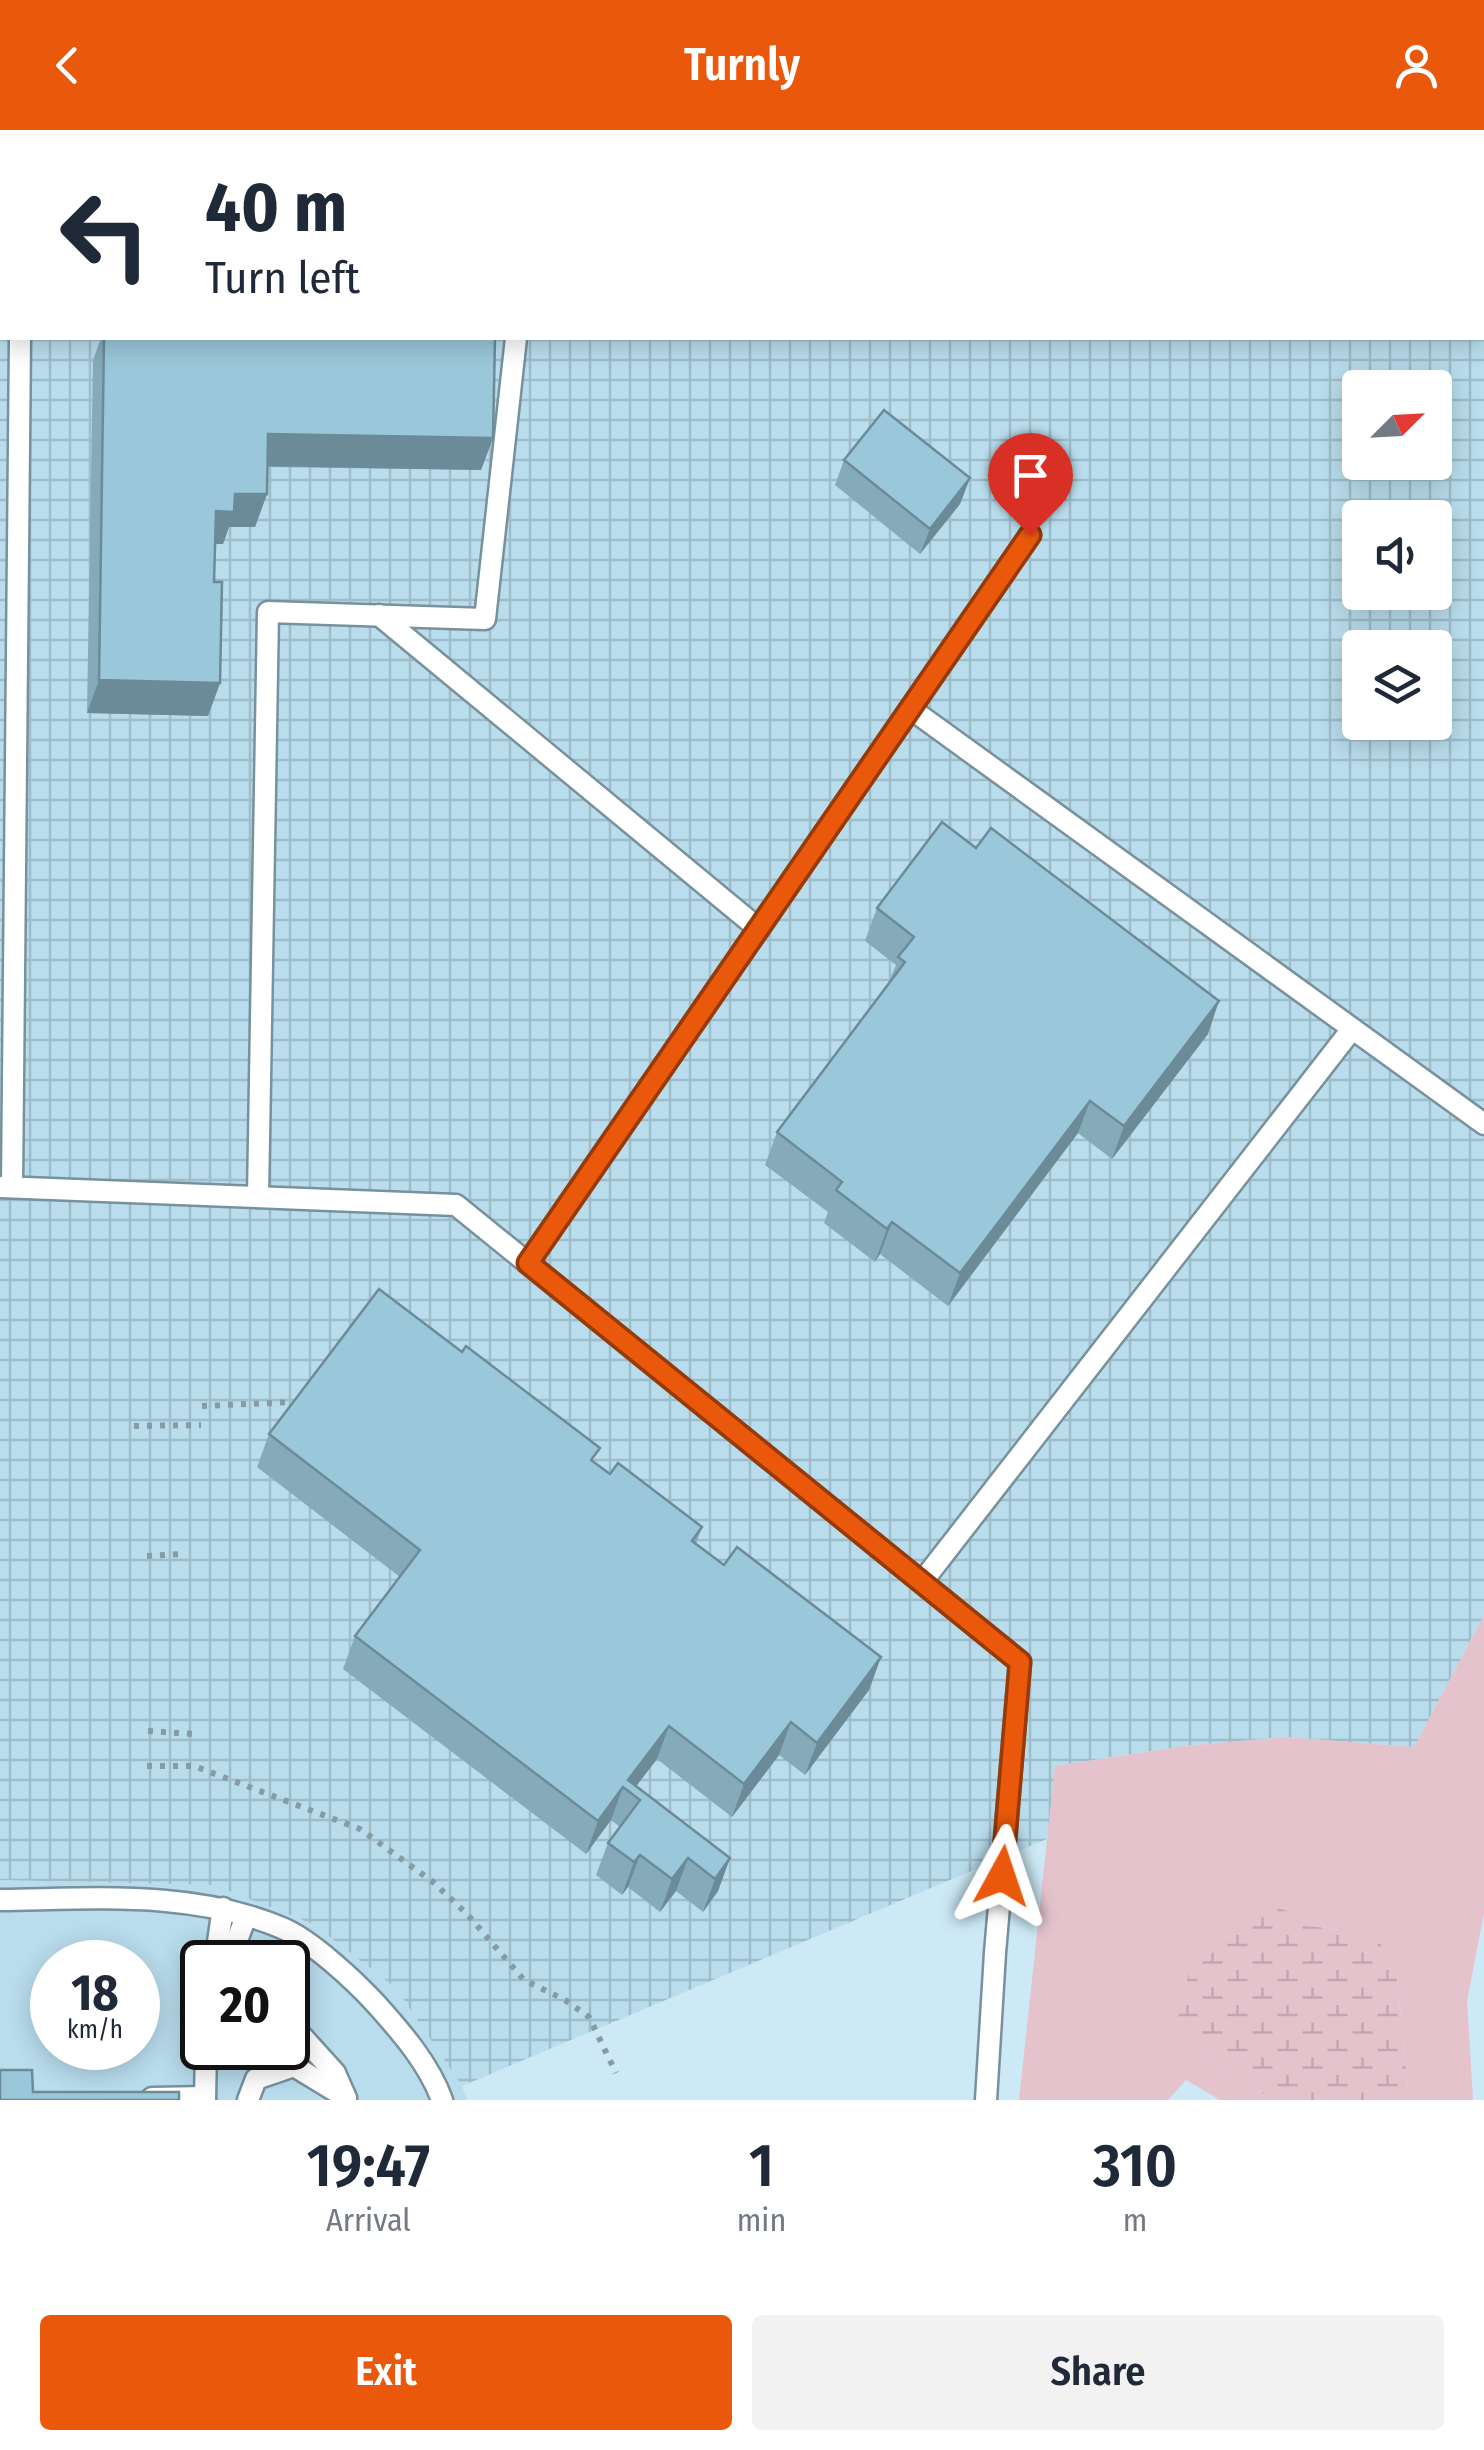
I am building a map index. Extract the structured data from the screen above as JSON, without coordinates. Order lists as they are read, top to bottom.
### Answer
{
  "north": "top right",
  "page": {
    "header": "Turnly",
    "turn": ["40 m", "Turn left"],
    "speed": "18 km/h",
    "limit": "20",
    "eta": [
      "19:47",
      "Arrival",
      "1",
      "min",
      "310",
      "m"
    ],
    "buttons": ["Exit", "Share"]
  }
}
